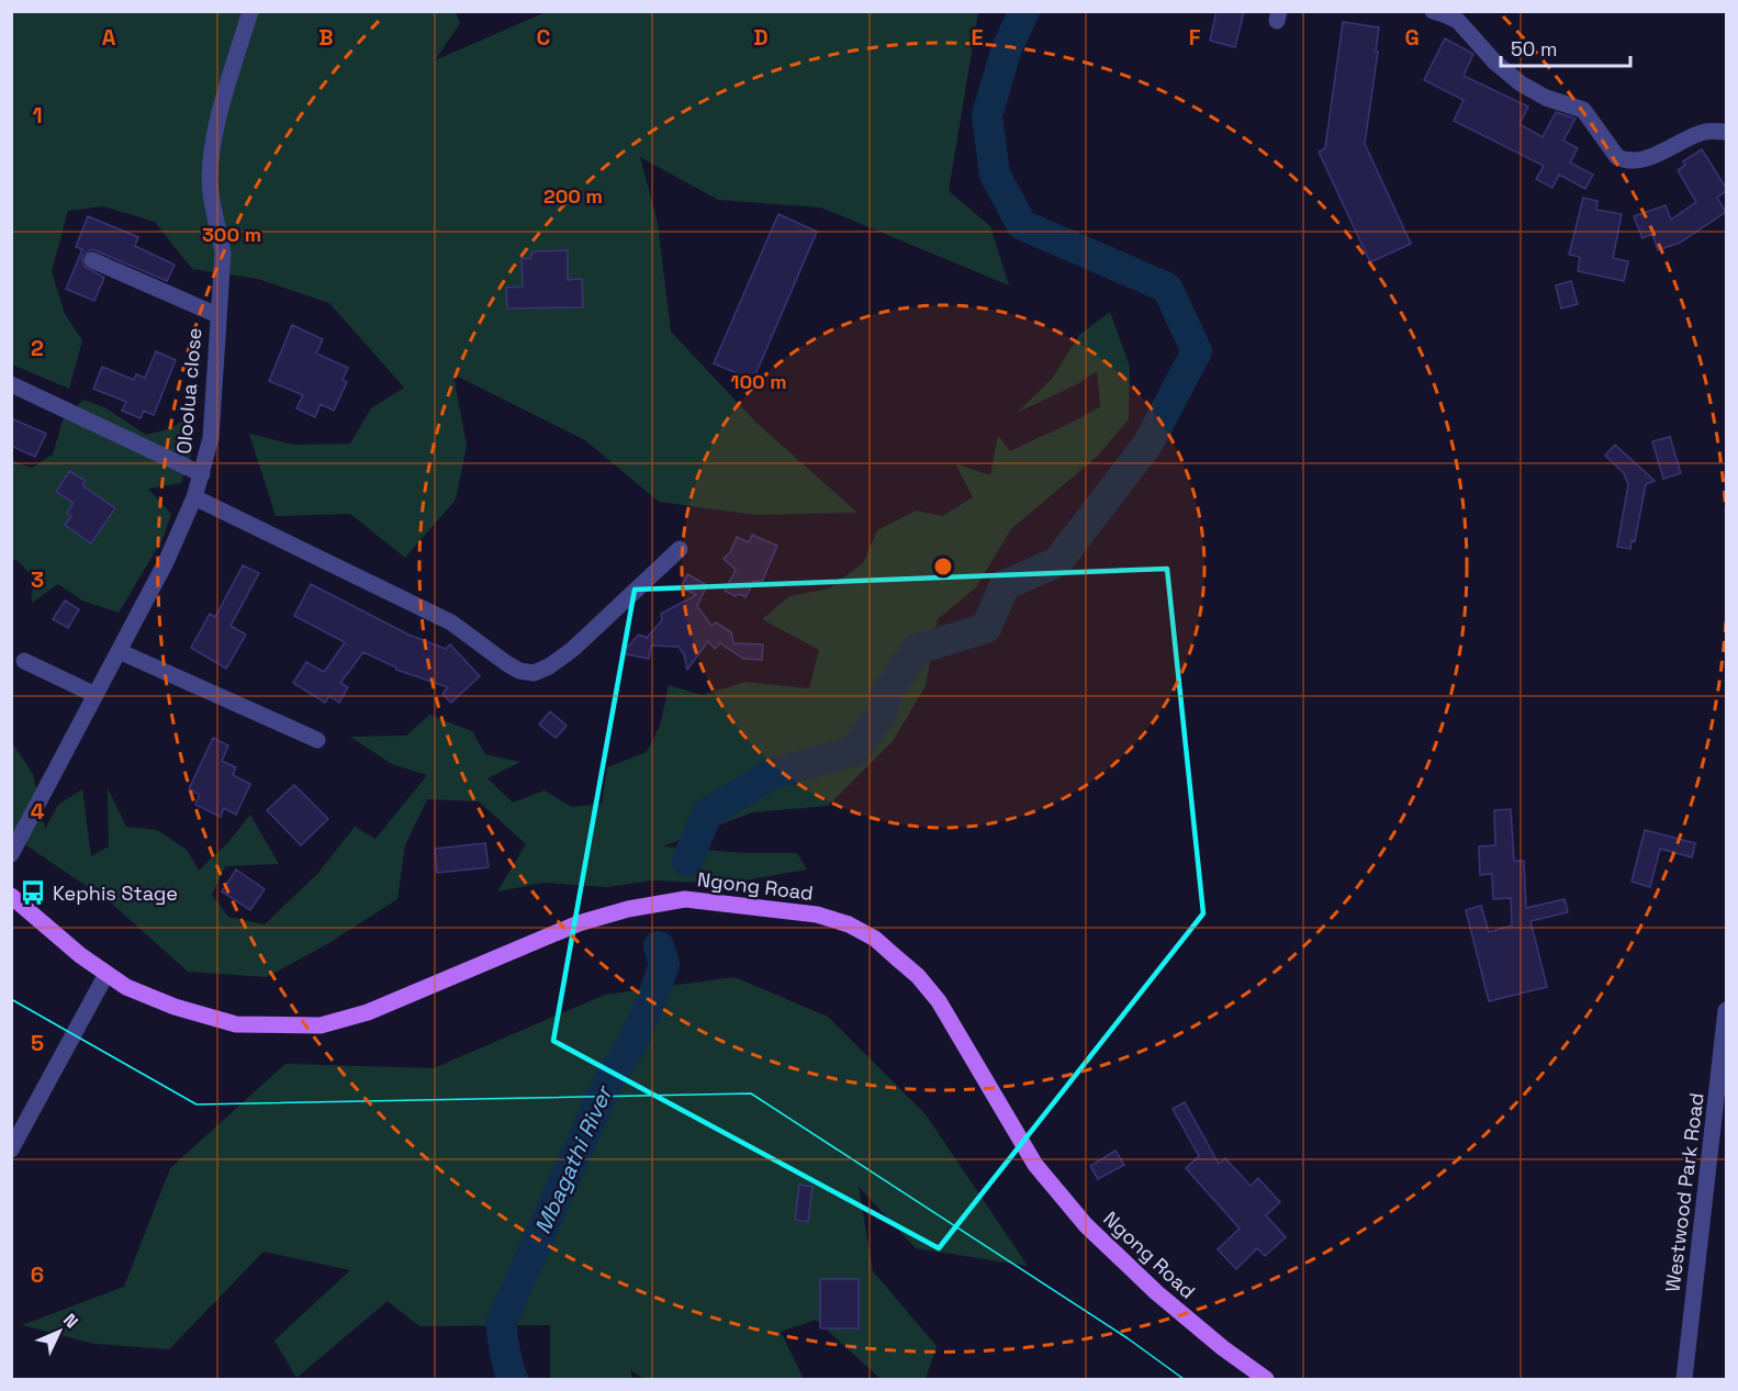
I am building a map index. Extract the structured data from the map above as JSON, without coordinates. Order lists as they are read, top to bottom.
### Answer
{
  "streets": {
    "main road": ["Ngong Road"],
    "street": ["Oloolua close", "Westwood Park Road"]
  },
  "water": ["Mbagathi River"],
  "places": {
    "bus stop": ["Kephis Stage"]
  },
  "scale_bar": "50 m",
  "north": "top right",
  "grid": {
    "columns": [
      "A",
      "B",
      "C",
      "D",
      "E",
      "F",
      "G"
    ],
    "rows": [
      "1",
      "2",
      "3",
      "4",
      "5",
      "6"
    ]
  },
  "rings": ["200 m", "300 m", "100 m"]
}
